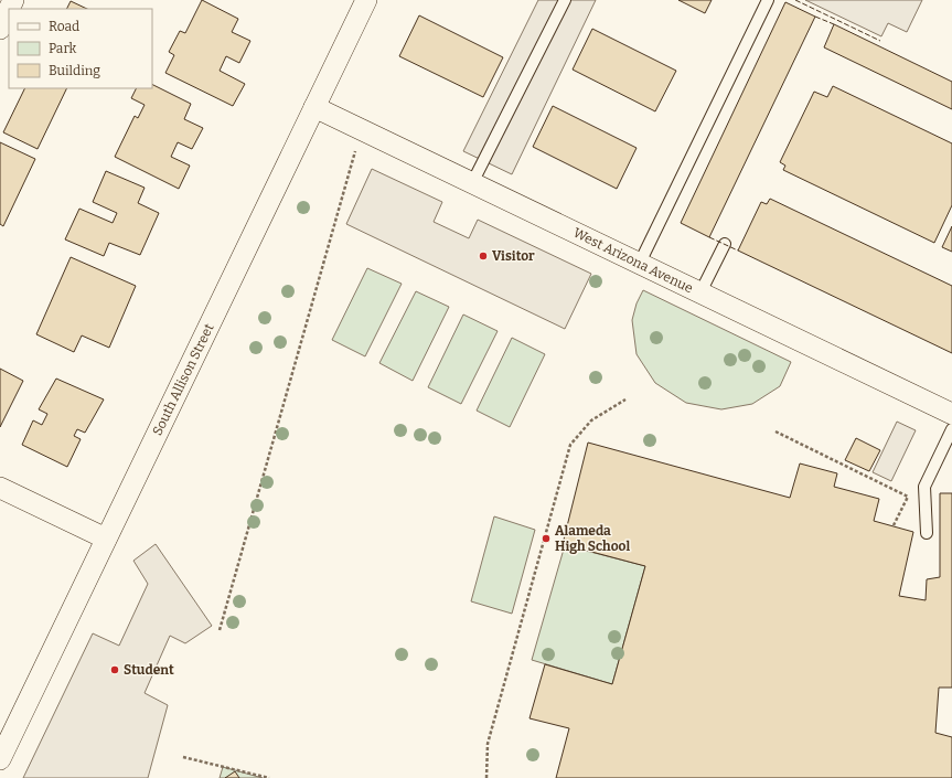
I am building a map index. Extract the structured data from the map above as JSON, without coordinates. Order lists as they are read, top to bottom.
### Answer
{
  "streets": {
    "street": ["West Arizona Avenue", "South Allison Street"]
  },
  "crossings": [
    ["West Arizona Avenue", "South Allison Street"]
  ],
  "places": ["Visitor", "Alameda High School", "Student"],
  "legend": ["Road", "Park", "Building"]
}
